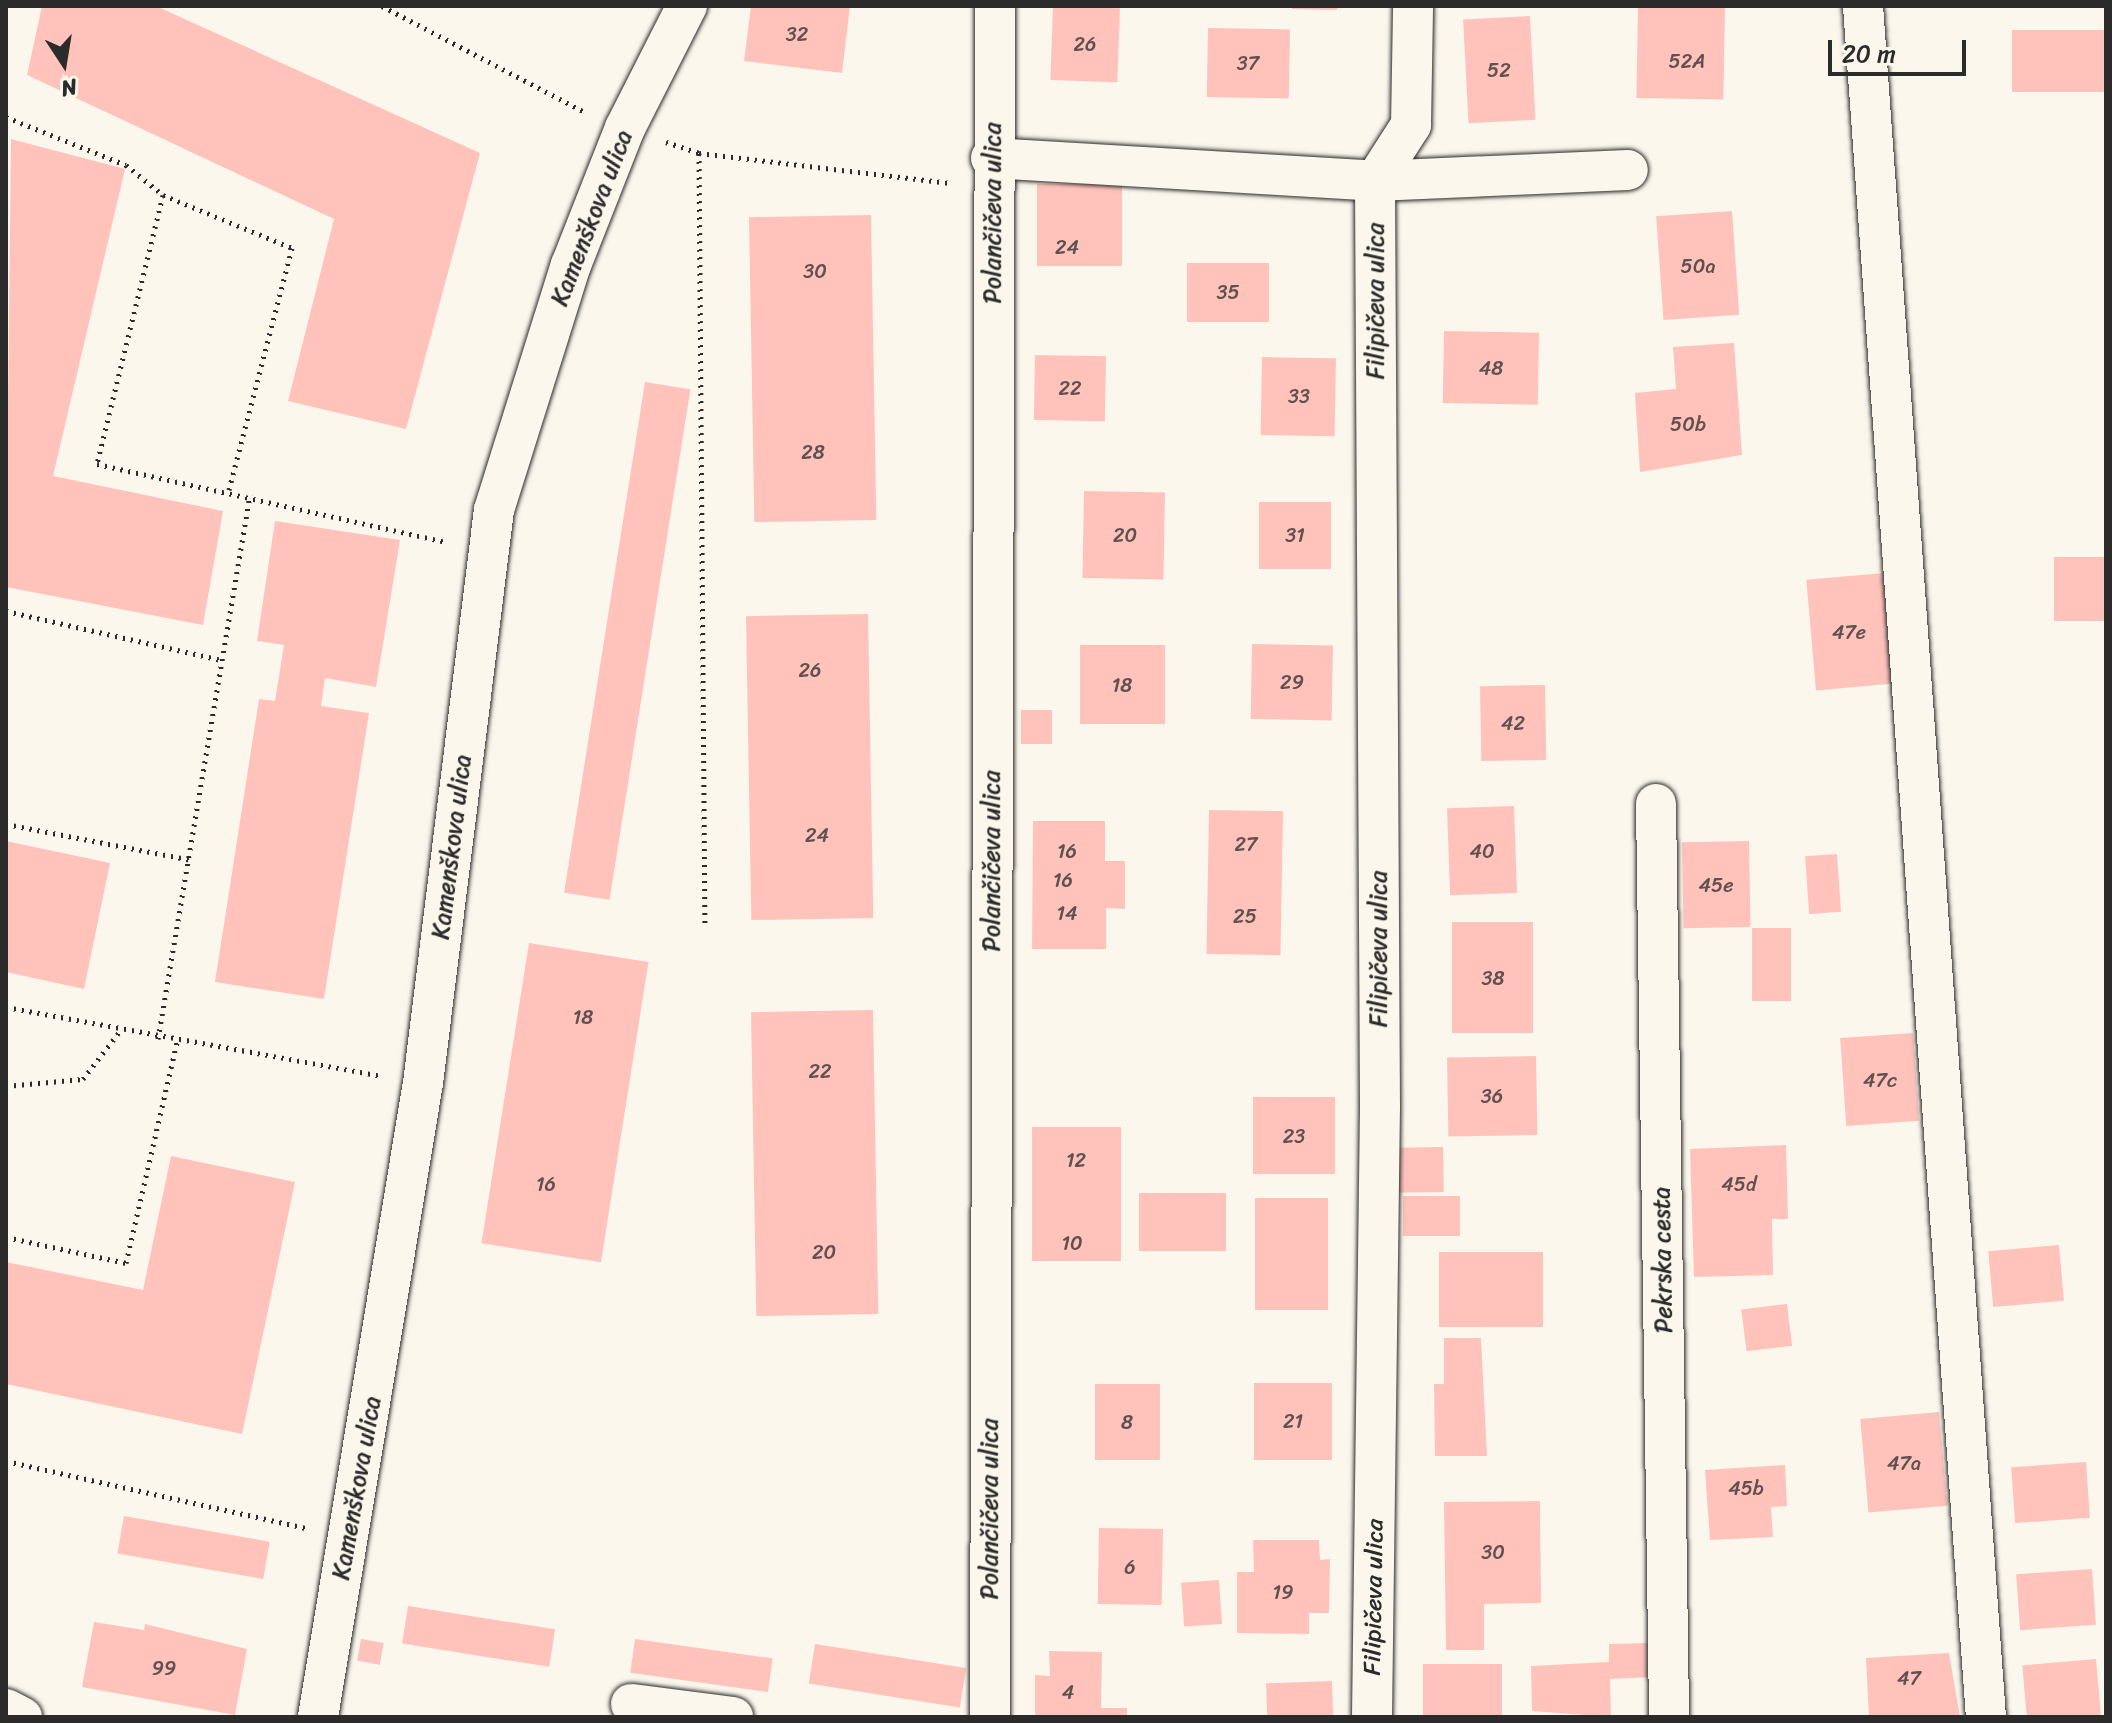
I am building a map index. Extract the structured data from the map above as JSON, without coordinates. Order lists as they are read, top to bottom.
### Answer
{
  "streets": {
    "street": [
      "Polančičeva ulica",
      "Kamenškova ulica",
      "Filipičeva ulica",
      "Pekrska cesta"
    ]
  },
  "house_numbers": [
    "32",
    "26",
    "52A",
    "37",
    "52",
    "24",
    "50a",
    "30",
    "35",
    "48",
    "22",
    "33",
    "50b",
    "28",
    "20",
    "31",
    "47e",
    "26",
    "29",
    "18",
    "42",
    "24",
    "27",
    "16",
    "40",
    "16",
    "45e",
    "14",
    "25",
    "38",
    "18",
    "22",
    "47c",
    "36",
    "23",
    "12",
    "16",
    "45d",
    "10",
    "20",
    "21",
    "8",
    "47a",
    "45b",
    "30",
    "6",
    "19",
    "99",
    "47",
    "4"
  ],
  "scale_bar": "20 m",
  "north": "bottom"
}
